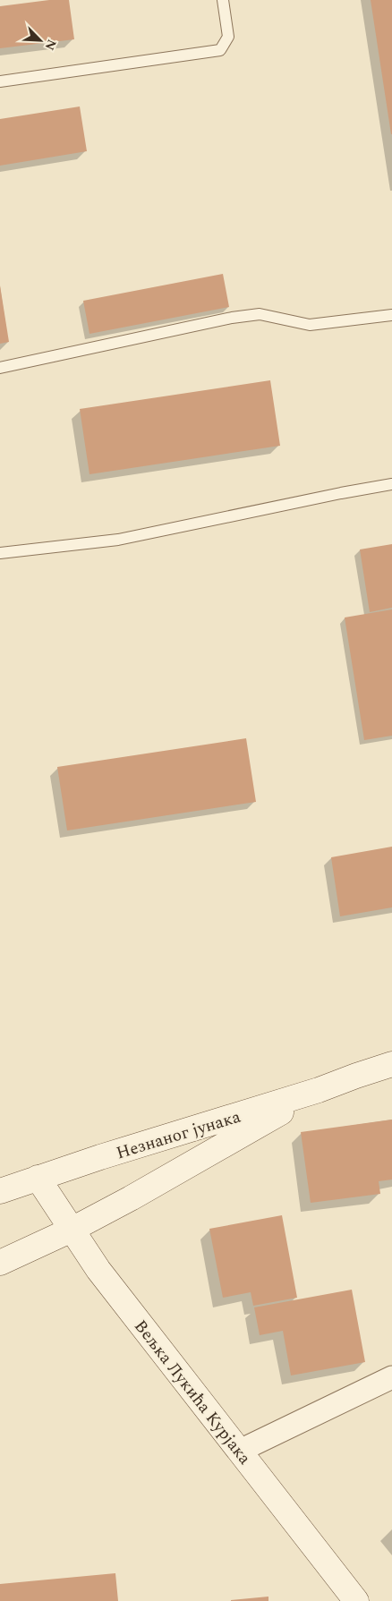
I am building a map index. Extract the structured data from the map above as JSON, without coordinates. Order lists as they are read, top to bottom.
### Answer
{
  "streets": {
    "main road": ["Незнаног јунака", "Вељка Лукића Курјака"]
  },
  "crossings": [
    ["Незнаног јунака", "Вељка Лукића Курјака"]
  ],
  "north": "bottom right"
}
